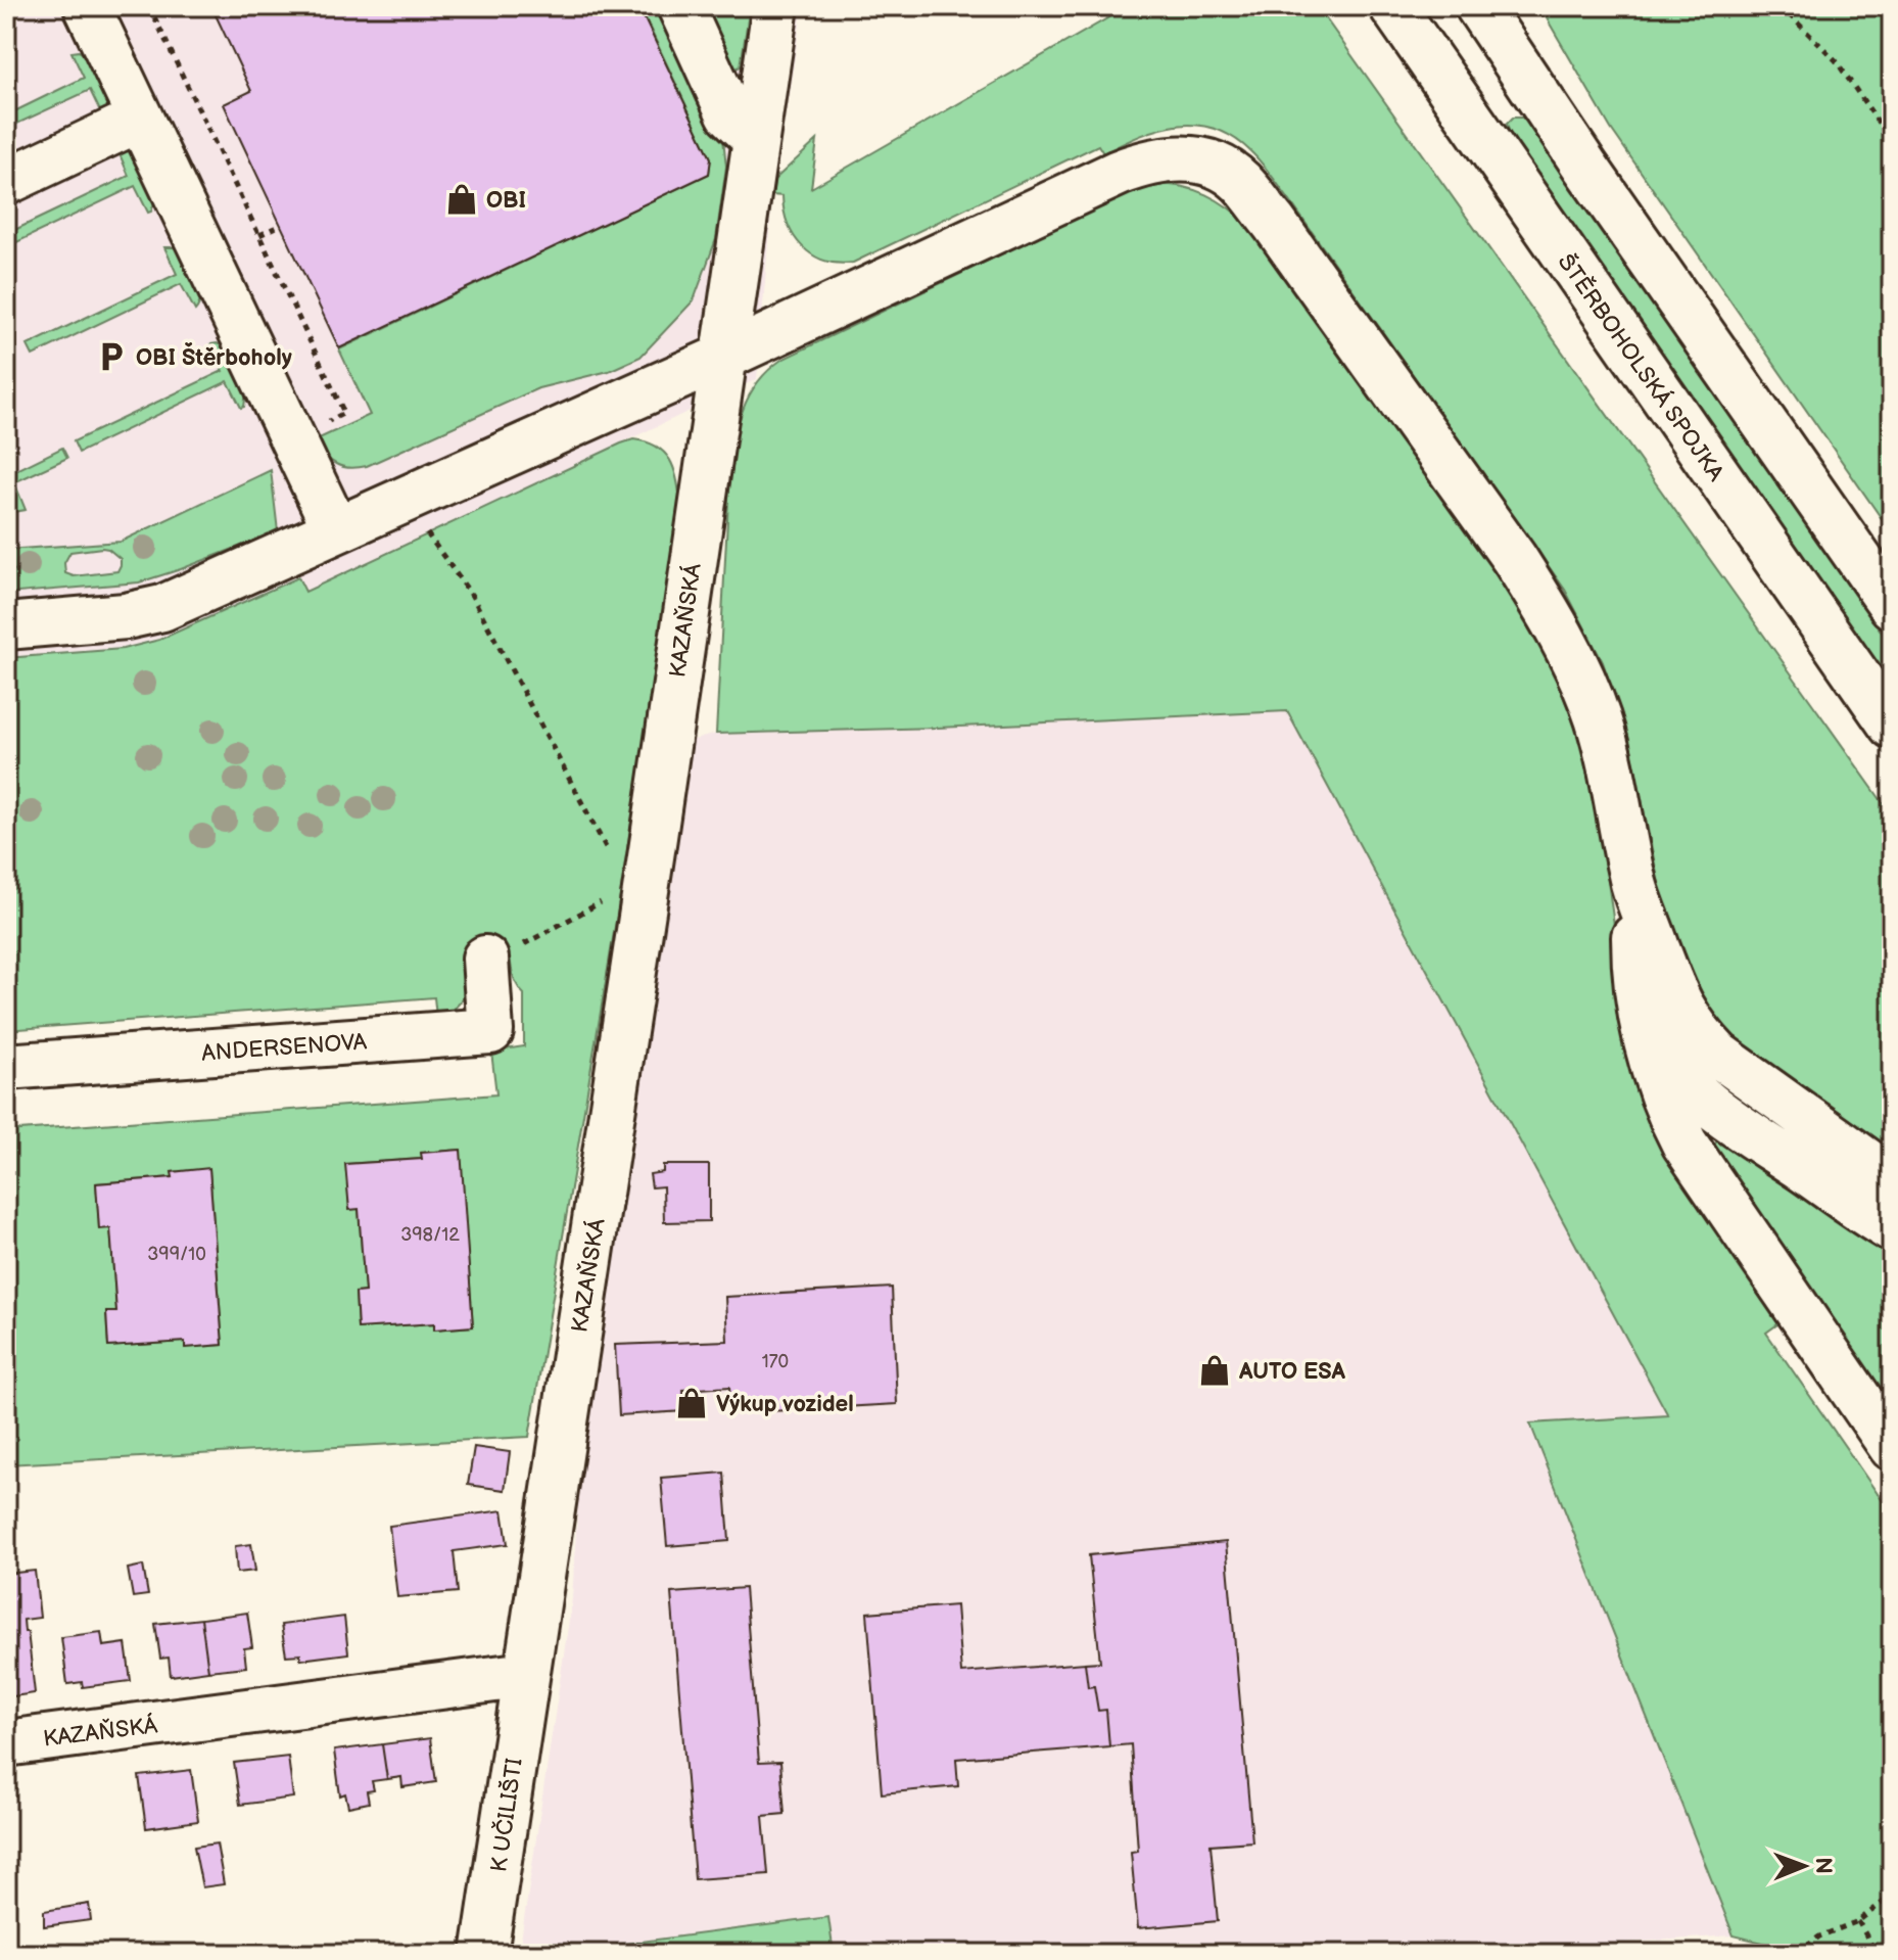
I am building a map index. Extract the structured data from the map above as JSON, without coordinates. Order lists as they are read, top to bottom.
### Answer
{
  "streets": {
    "main road": [
      "ŠTĚRBOHOLSKÁ SPOJKA",
      "KAZAŇSKÁ",
      "ANDERSENOVA",
      "K UČILIŠTI"
    ]
  },
  "crossings": [
    ["KAZAŇSKÁ", "K UČILIŠTI"]
  ],
  "places": {
    "shop": ["OBI", "AUTO ESA", "Výkup vozidel"],
    "parking": ["OBI Štěrboholy"]
  },
  "house_numbers": ["398/12", "399/10", "170"],
  "north": "right"
}
